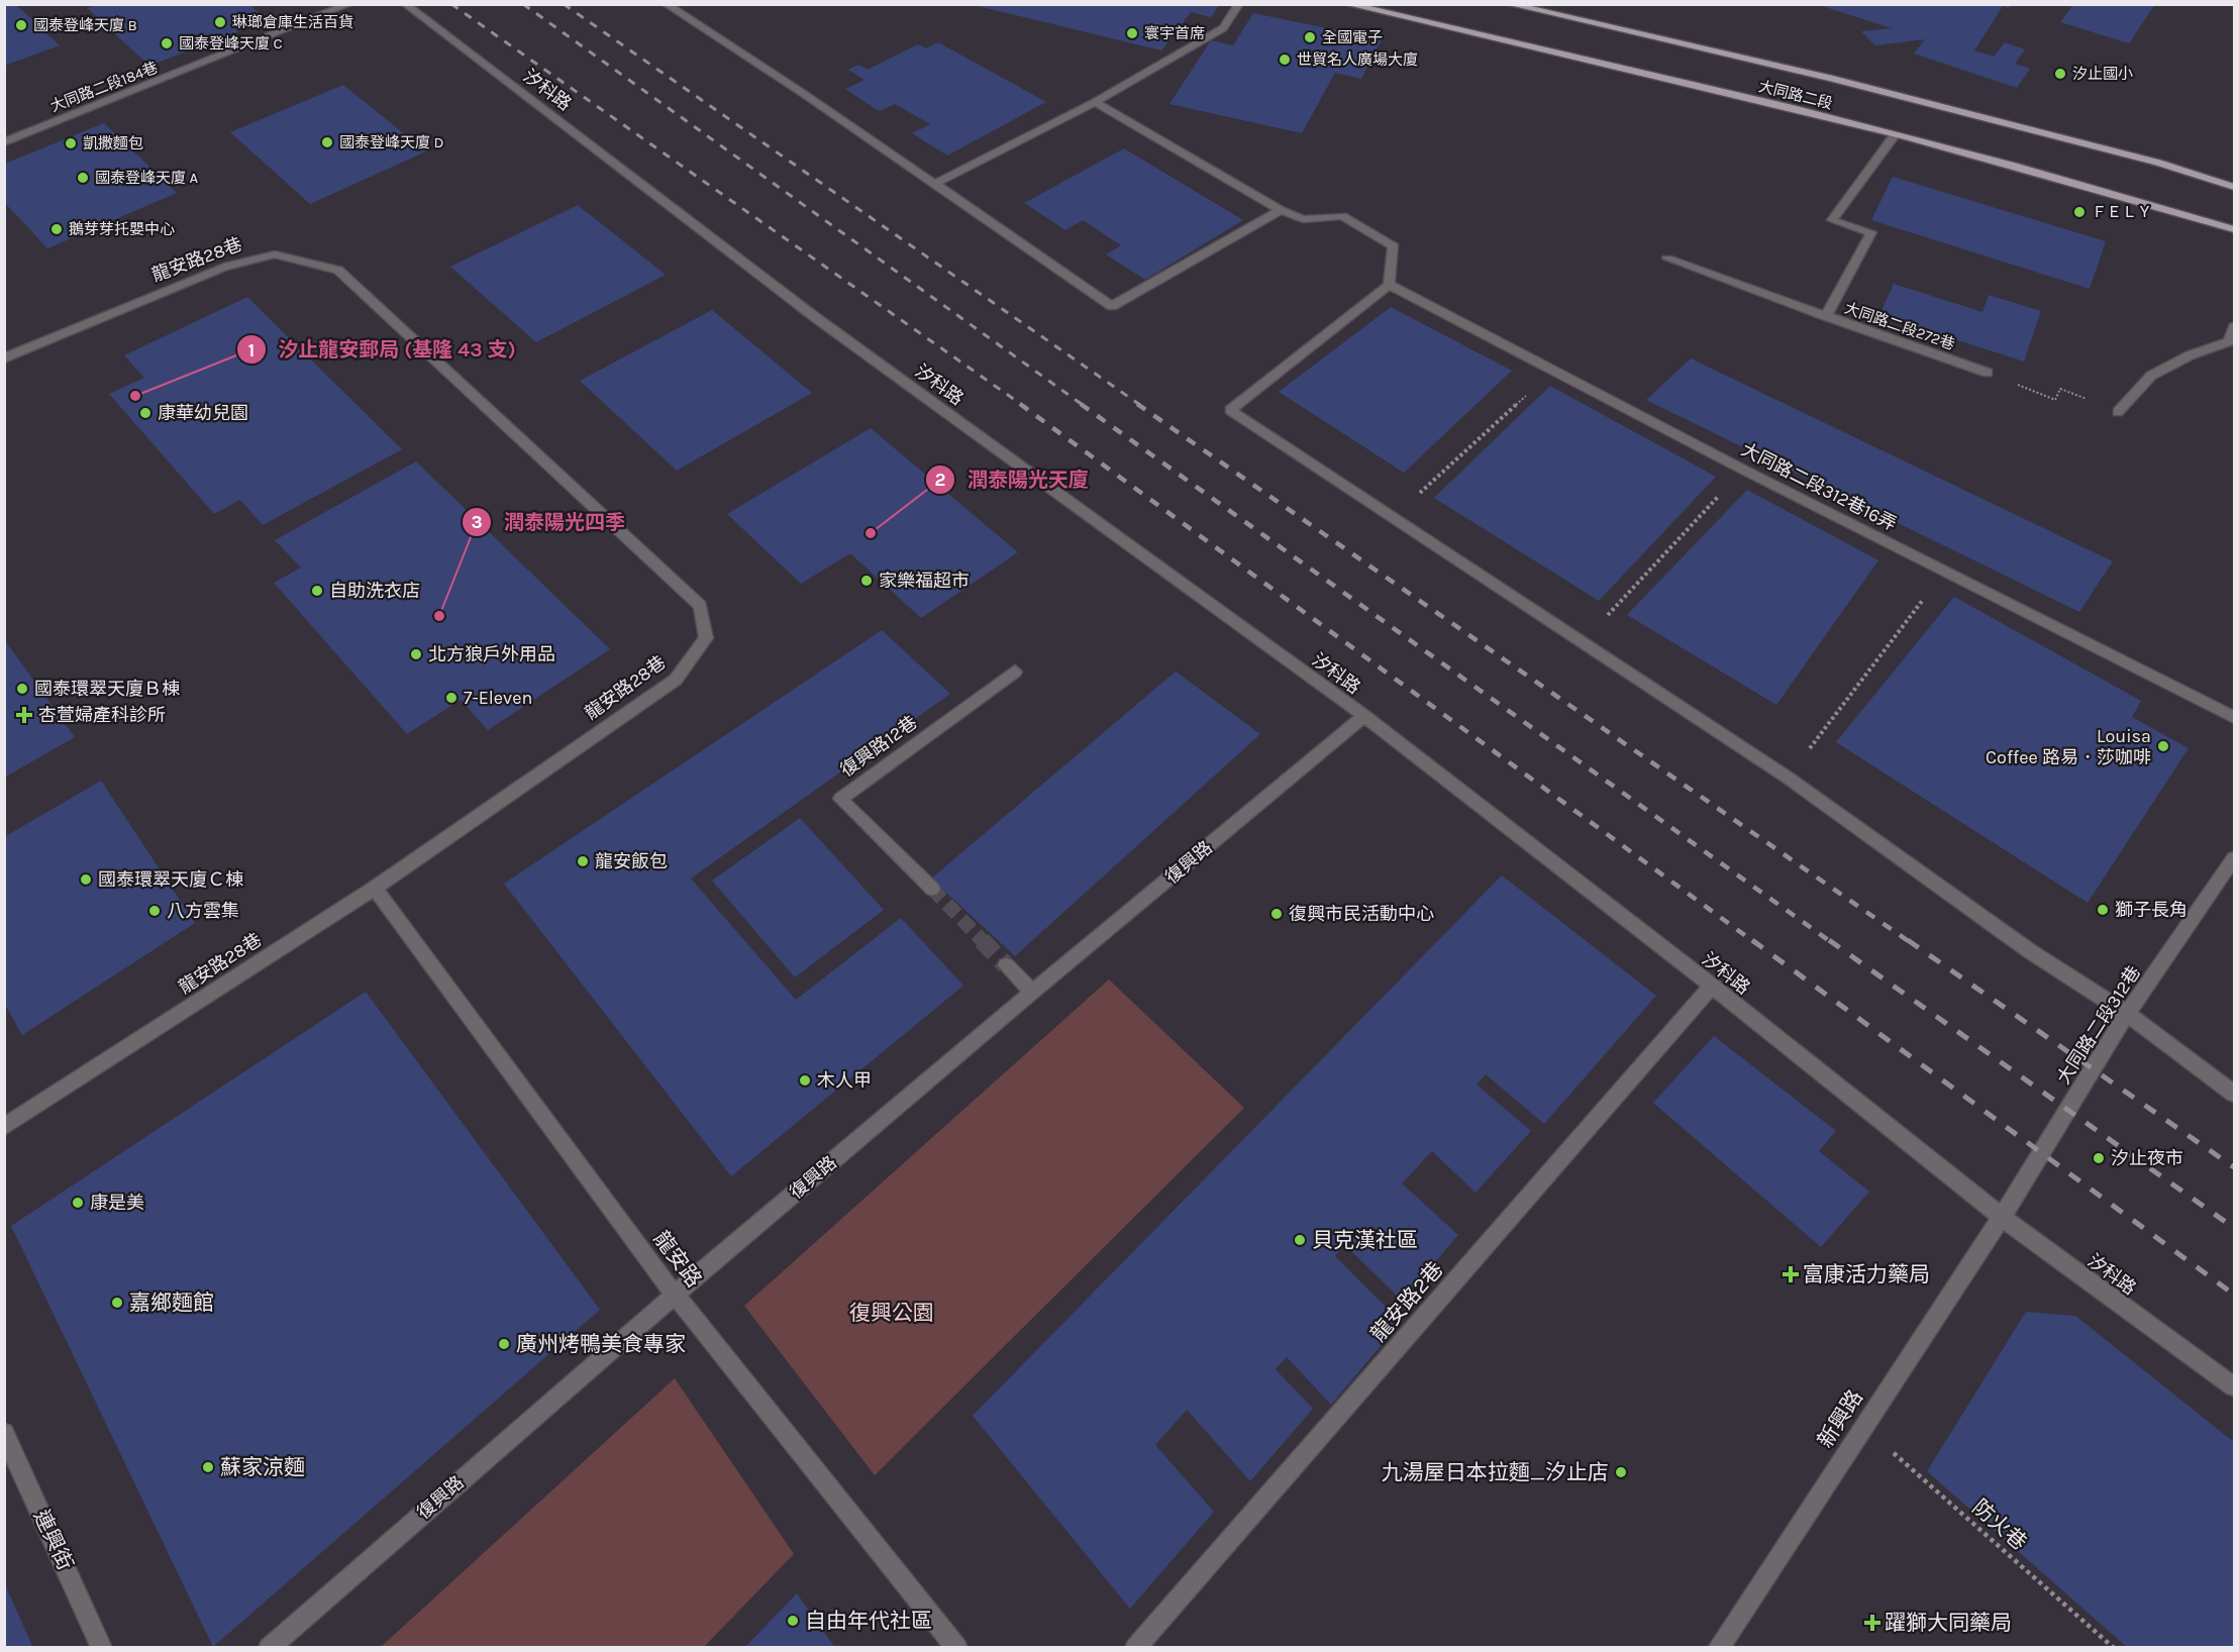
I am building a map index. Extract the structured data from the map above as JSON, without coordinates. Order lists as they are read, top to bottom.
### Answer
{
  "streets": {
    "main road": ["大同路二段"],
    "street": [
      "大同路二段184巷",
      "汐科路",
      "龍安路28巷",
      "大同路二段272巷",
      "大同路二段312巷16弄",
      "復興路12巷",
      "復興路",
      "大同路二段312巷",
      "龍安路",
      "龍安路2巷",
      "新興路",
      "連興街"
    ],
    "path": ["防火巷"]
  },
  "crossings": [
    ["汐科路", "復興路"],
    ["汐科路", "大同路二段312巷"],
    ["汐科路", "龍安路2巷"],
    ["汐科路", "新興路"],
    ["大同路二段", "大同路二段272巷"],
    ["龍安路28巷", "龍安路"],
    ["復興路", "龍安路"],
    ["大同路二段312巷", "新興路"],
    ["新興路", "防火巷"]
  ],
  "parks": ["復興公園"],
  "places": {
    "other": [
      "琳瑯倉庫生活百貨",
      "國泰登峰天廈 B",
      "寰宇首席",
      "全國電子",
      "國泰登峰天廈 C",
      "世貿名人廣場大廈",
      "汐止國小",
      "國泰登峰天廈 D",
      "凱撒麵包",
      "國泰登峰天廈 A",
      "ＦＥＬＹ",
      "鵝芽芽托嬰中心",
      "汐止龍安郵局 (基隆 43 支)",
      "康華幼兒園",
      "潤泰陽光天廈",
      "家樂福超市",
      "自助洗衣店",
      "潤泰陽光四季",
      "北方狼戶外用品",
      "國泰環翠天廈Ｂ棟",
      "7-Eleven",
      "Louisa Coffee 路易．莎咖啡",
      "龍安飯包",
      "國泰環翠天廈Ｃ棟",
      "獅子長角",
      "八方雲集",
      "復興市民活動中心",
      "木人甲",
      "汐止夜市",
      "康是美",
      "貝克漢社區",
      "嘉鄉麵館",
      "廣州烤鴨美食專家",
      "蘇家涼麵",
      "九湯屋日本拉麵_汐止店",
      "自由年代社區"
    ],
    "health": ["杏萱婦產科診所", "富康活力藥局", "躍獅大同藥局"]
  }
}
